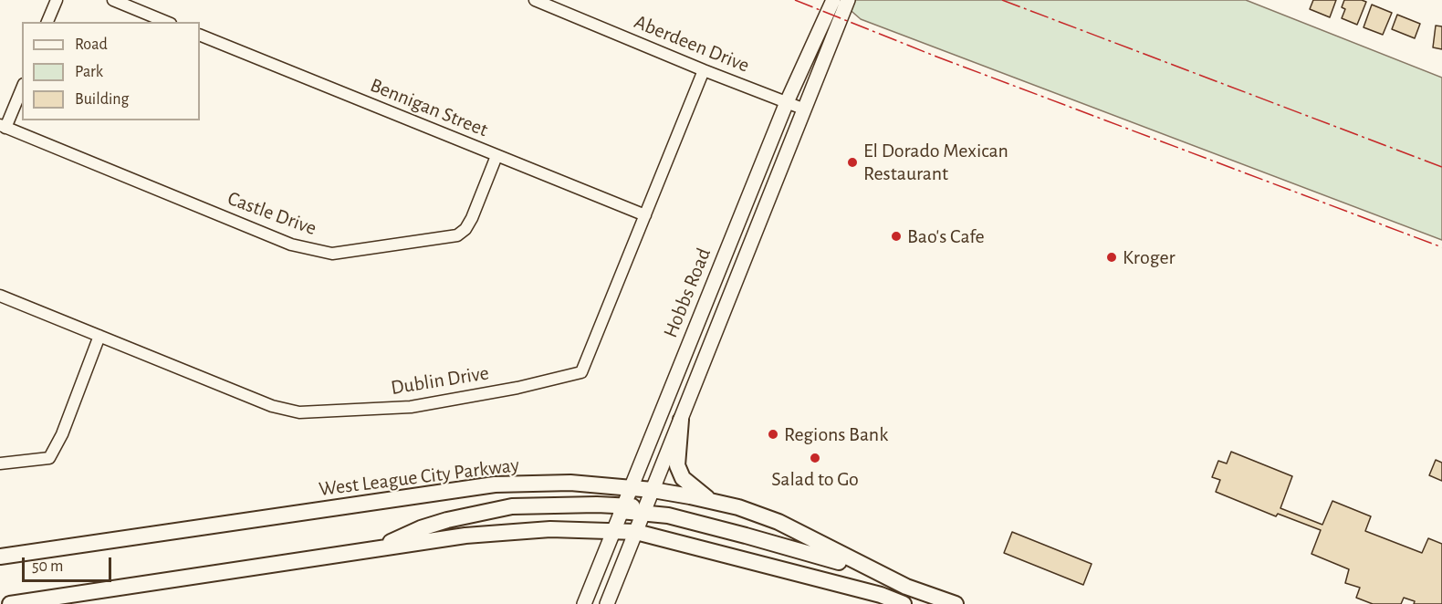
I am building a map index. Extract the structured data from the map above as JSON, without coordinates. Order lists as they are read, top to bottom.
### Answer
{
  "streets": {
    "main road": ["West League City Parkway"],
    "street": [
      "Aberdeen Drive",
      "Bennigan Street",
      "Castle Drive",
      "Hobbs Road",
      "Dublin Drive"
    ]
  },
  "crossings": [
    ["Aberdeen Drive", "Hobbs Road"],
    ["Aberdeen Drive", "Dublin Drive"],
    ["Bennigan Street", "Castle Drive"],
    ["Bennigan Street", "Dublin Drive"],
    ["Hobbs Road", "West League City Parkway"]
  ],
  "places": [
    "El Dorado Mexican Restaurant",
    "Bao's Cafe",
    "Kroger",
    "Regions Bank",
    "Salad to Go"
  ],
  "legend": ["Road", "Park", "Building"],
  "scale_bar": "50 m"
}
